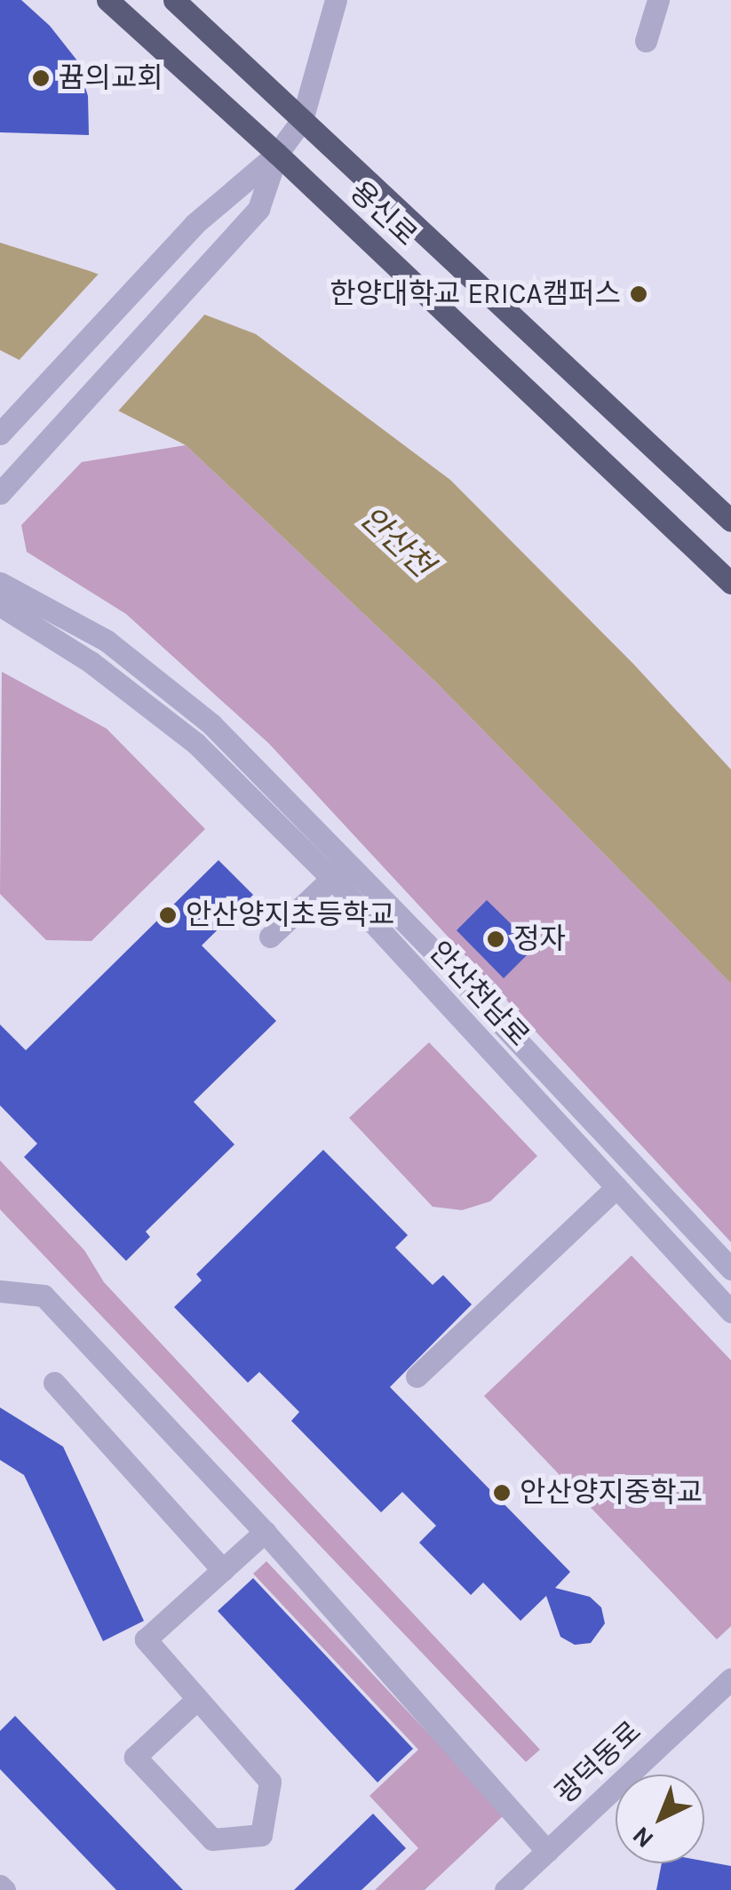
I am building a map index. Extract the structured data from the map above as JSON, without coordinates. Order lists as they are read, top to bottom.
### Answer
{
  "streets": {
    "main road": ["용신로"],
    "street": ["안산천남로", "광덕동로"]
  },
  "water": ["안산천"],
  "places": [
    "뀸의교회",
    "한양대학교 ERICA캠퍼스",
    "안산양지초등학교",
    "정자",
    "안산양지중학교"
  ],
  "north": "bottom left"
}
